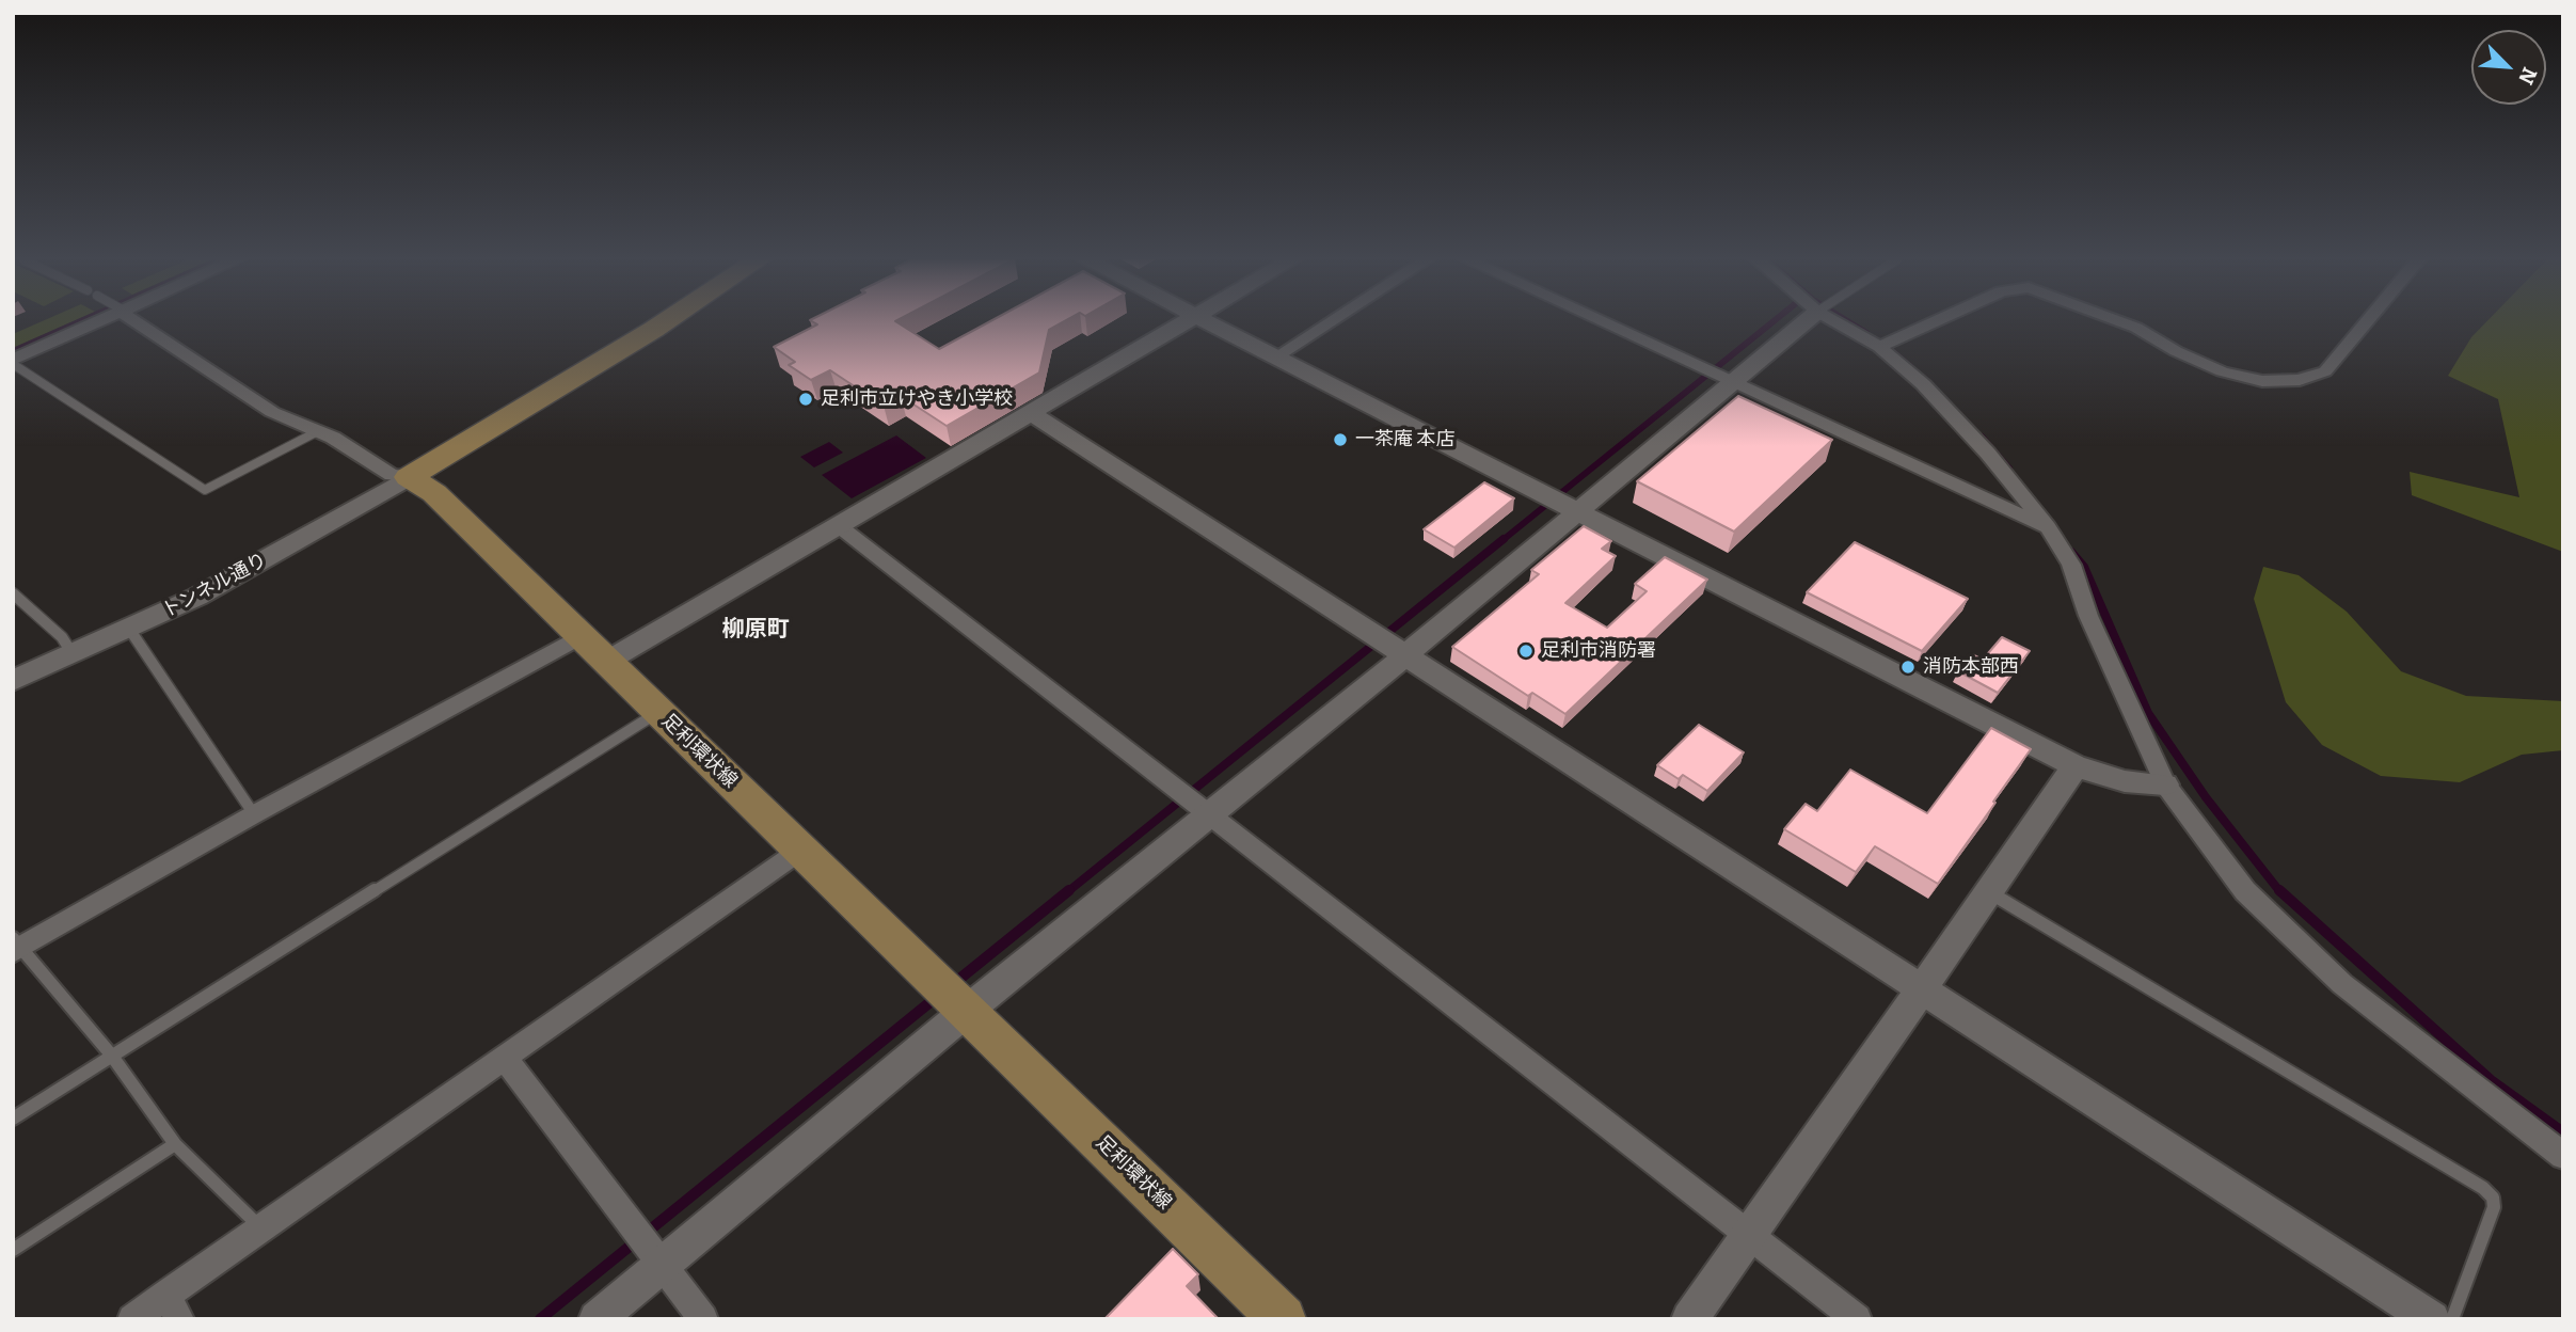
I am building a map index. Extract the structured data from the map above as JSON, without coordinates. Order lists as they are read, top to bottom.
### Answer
{
  "streets": {
    "main road": ["足利環状線"],
    "street": ["トンネル通り"]
  },
  "crossings": [
    ["トンネル通り", "足利環状線"]
  ],
  "districts": ["柳原町"],
  "places": [
    "足利市立けやき小学校",
    "一茶庵 本店",
    "足利市消防署",
    "消防本部西"
  ],
  "north": "bottom right"
}
